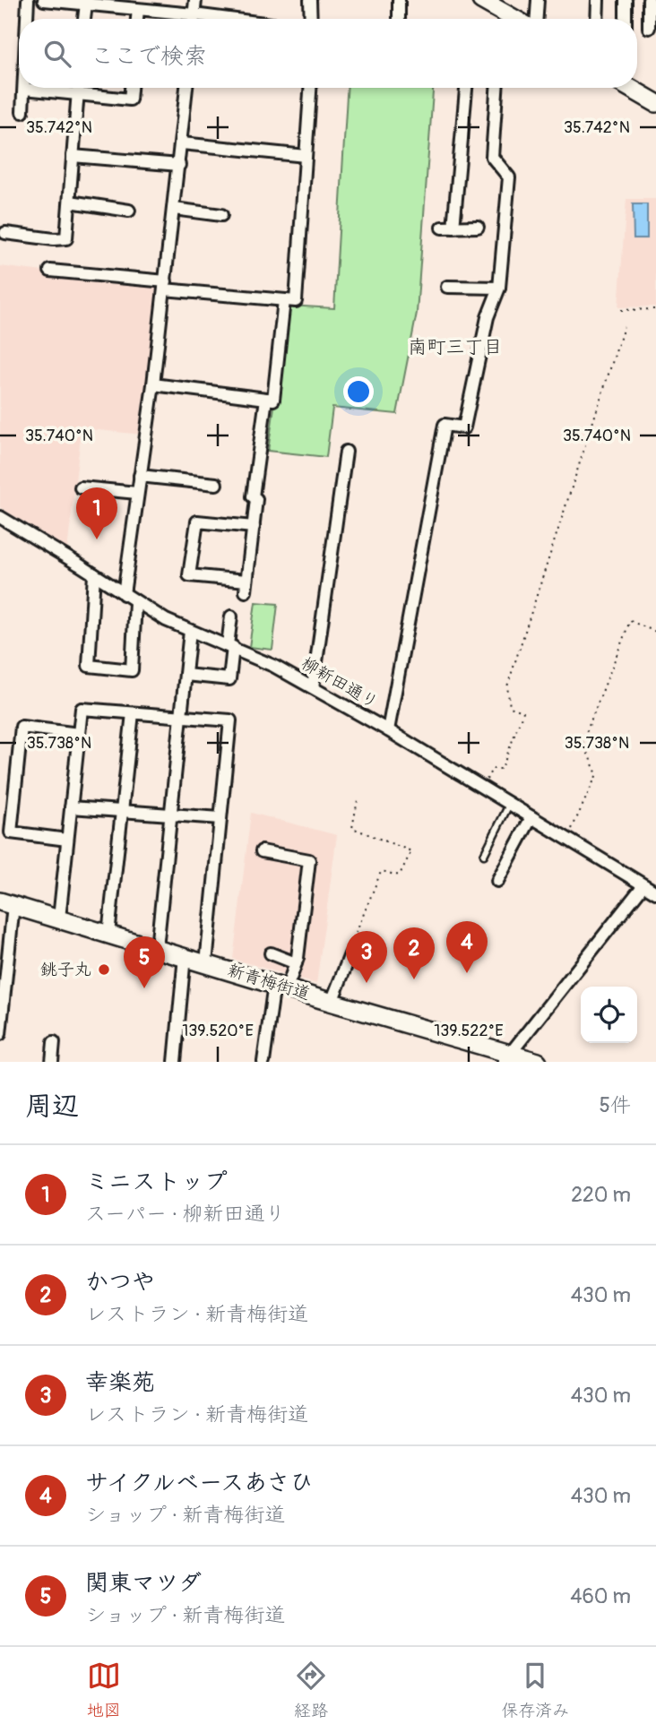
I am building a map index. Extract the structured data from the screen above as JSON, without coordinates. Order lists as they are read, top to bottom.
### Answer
{
  "streets": {
    "main road": ["新青梅街道"],
    "street": ["柳新田通り"]
  },
  "districts": ["南町三丁目"],
  "places": ["銚子丸"],
  "page": {
    "search": "ここで検索",
    "pins": [
      "1",
      "4",
      "2",
      "3",
      "5"
    ],
    "heading": ["周辺", "5件"],
    "list": [
      {
        "mark": "1",
        "name": "ミニストップ",
        "note": "スーパー · 柳新田通り",
        "value": "220 m"
      },
      {
        "mark": "2",
        "name": "かつや",
        "note": "レストラン · 新青梅街道",
        "value": "430 m"
      },
      {
        "mark": "3",
        "name": "幸楽苑",
        "note": "レストラン · 新青梅街道",
        "value": "430 m"
      },
      {
        "mark": "4",
        "name": "サイクルベースあさひ",
        "note": "ショップ · 新青梅街道",
        "value": "430 m"
      },
      {
        "mark": "5",
        "name": "関東マツダ",
        "note": "ショップ · 新青梅街道",
        "value": "460 m"
      }
    ],
    "nav": ["地図", "経路", "保存済み"]
  },
  "coordinates": [
    "35.742°N",
    "35.740°N",
    "35.738°N",
    "139.520°E",
    "139.522°E"
  ]
}
